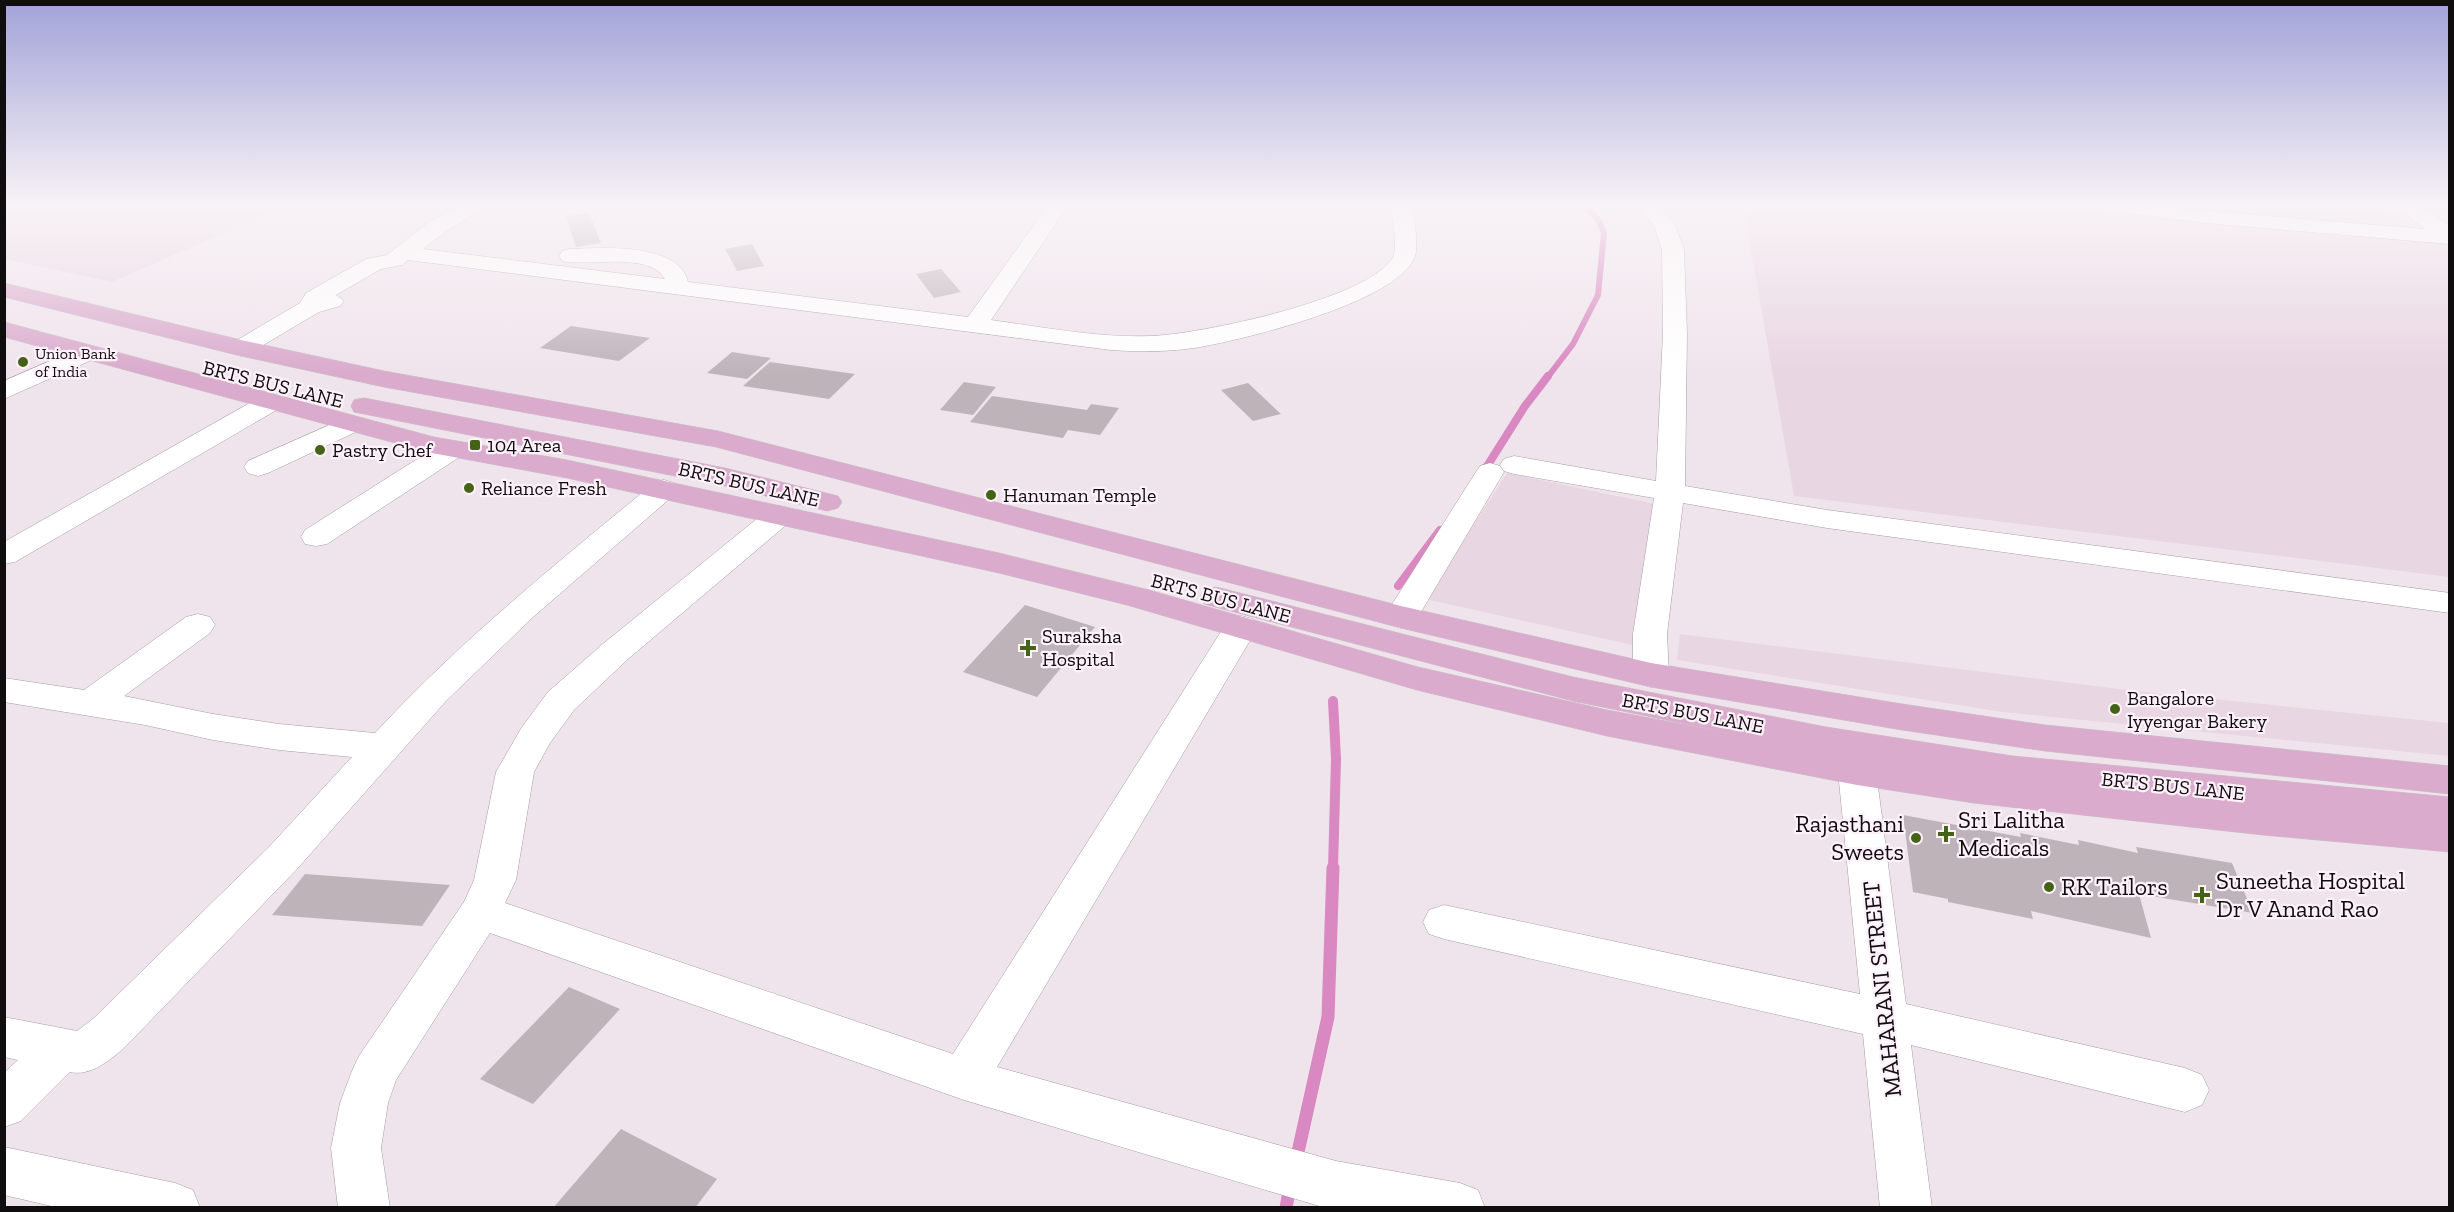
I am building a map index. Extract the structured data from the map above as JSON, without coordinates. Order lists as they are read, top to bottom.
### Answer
{
  "streets": {
    "main road": ["BRTS BUS LANE"],
    "street": ["MAHARANI STREET"]
  },
  "places": {
    "other": [
      "Union Bank of India",
      "Pastry Chef",
      "Reliance Fresh",
      "Hanuman Temple",
      "Bangalore Iyyengar Bakery",
      "Rajasthani Sweets",
      "RK Tailors"
    ],
    "transit": ["104 Area"],
    "health": ["Suraksha Hospital", "Sri Lalitha Medicals", "Suneetha Hospital Dr V Anand Rao"]
  }
}
